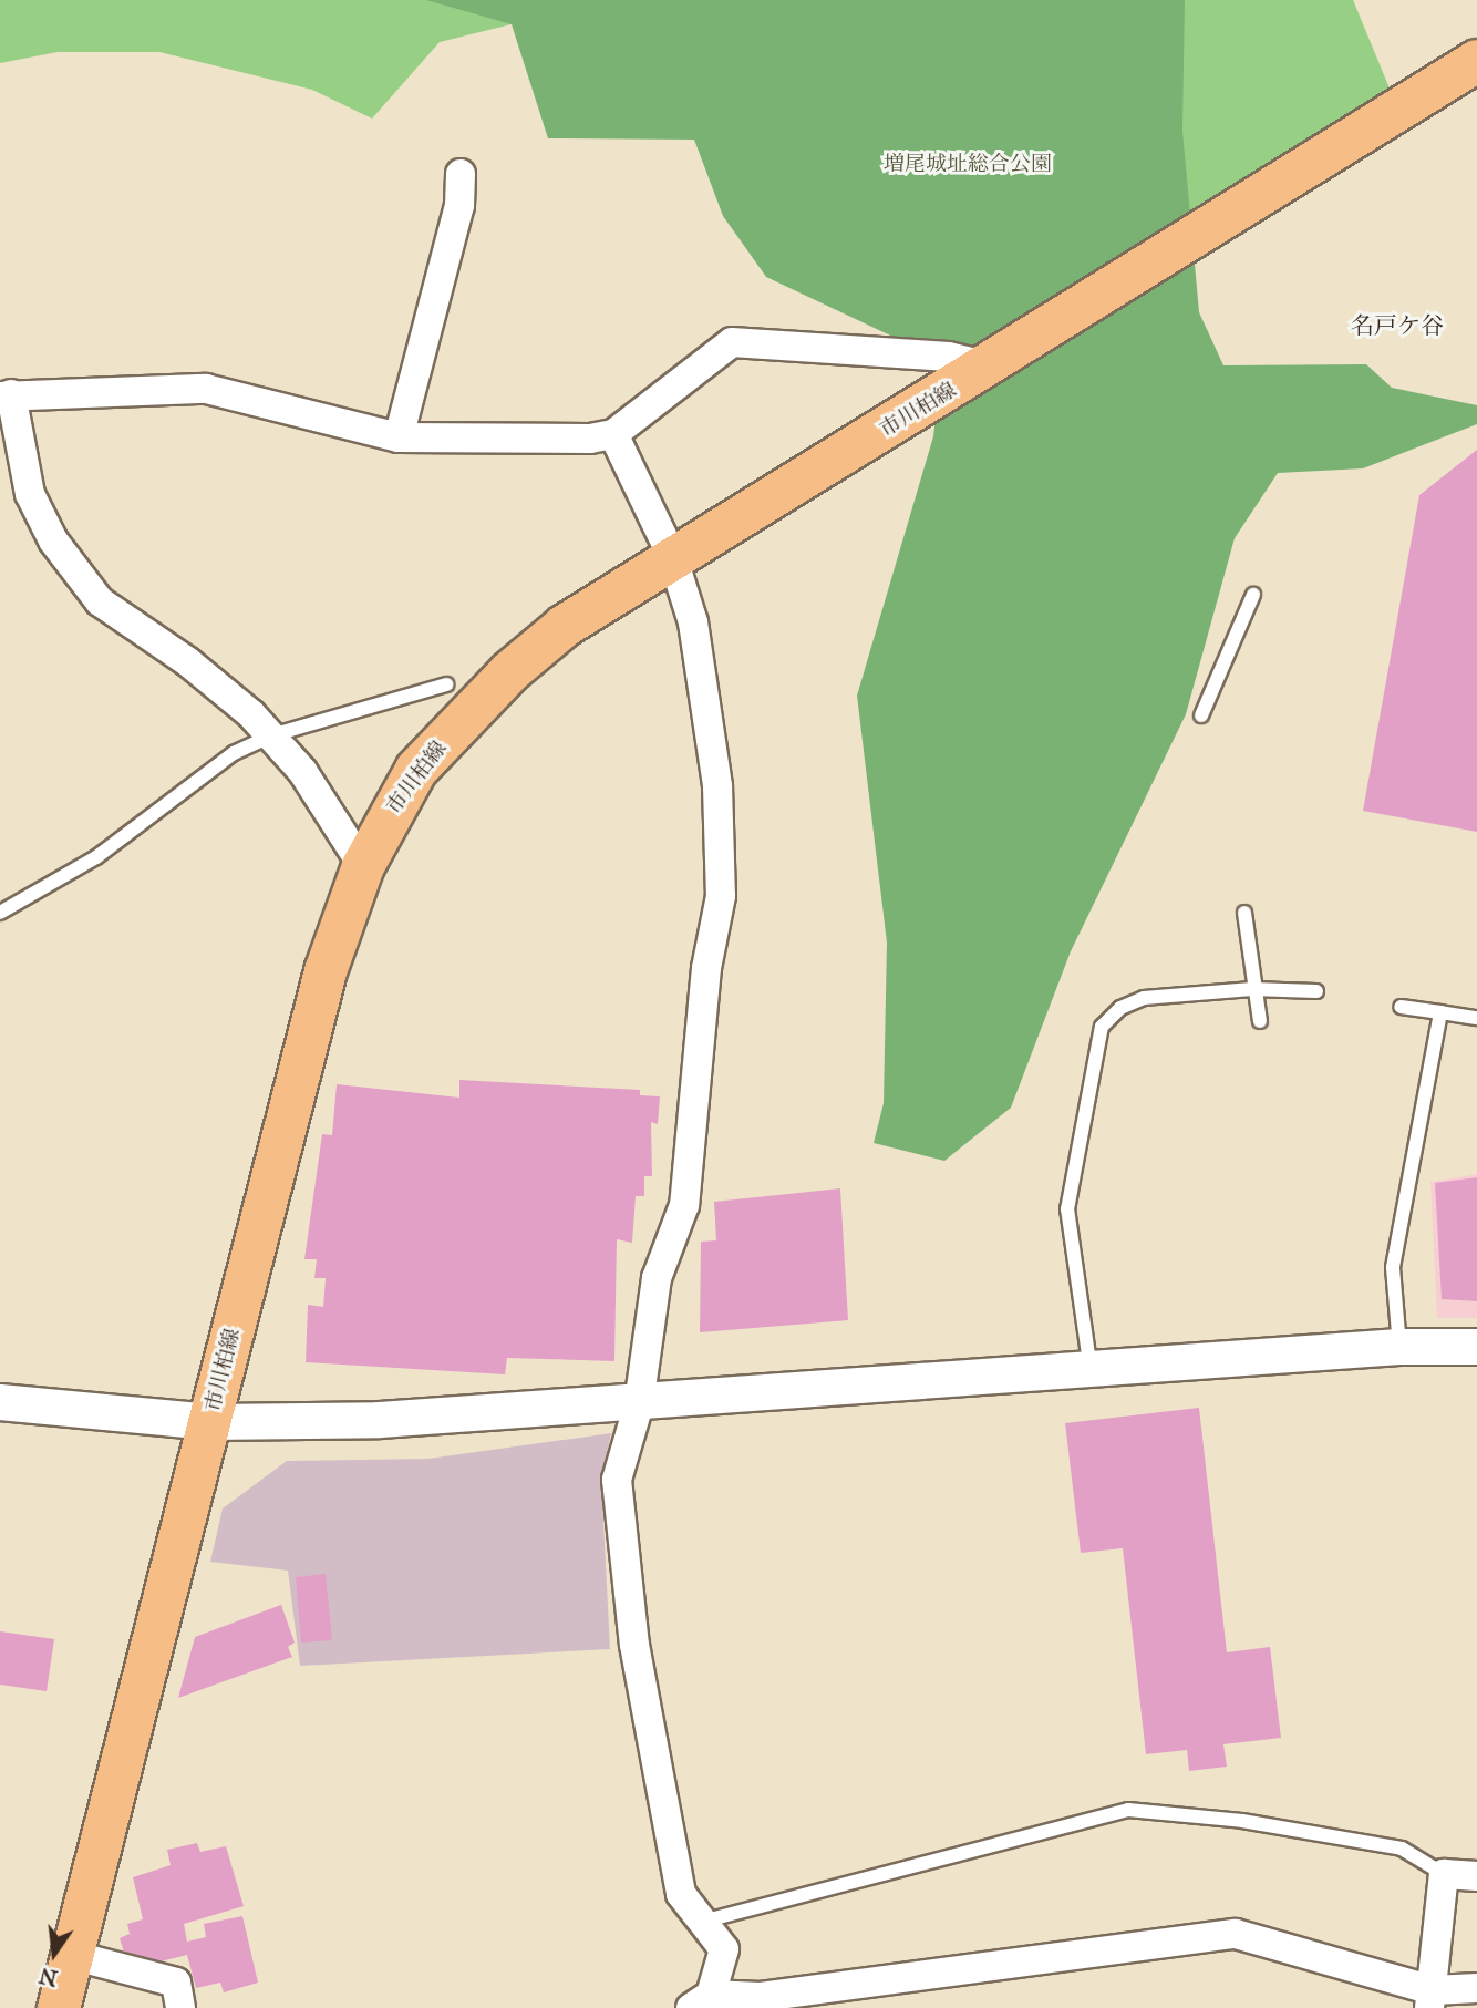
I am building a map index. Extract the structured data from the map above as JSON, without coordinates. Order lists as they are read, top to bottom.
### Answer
{
  "streets": {
    "main road": ["市川柏線"]
  },
  "districts": ["名戸ケ谷"],
  "parks": ["増尾城址総合公園"],
  "north": "bottom"
}
